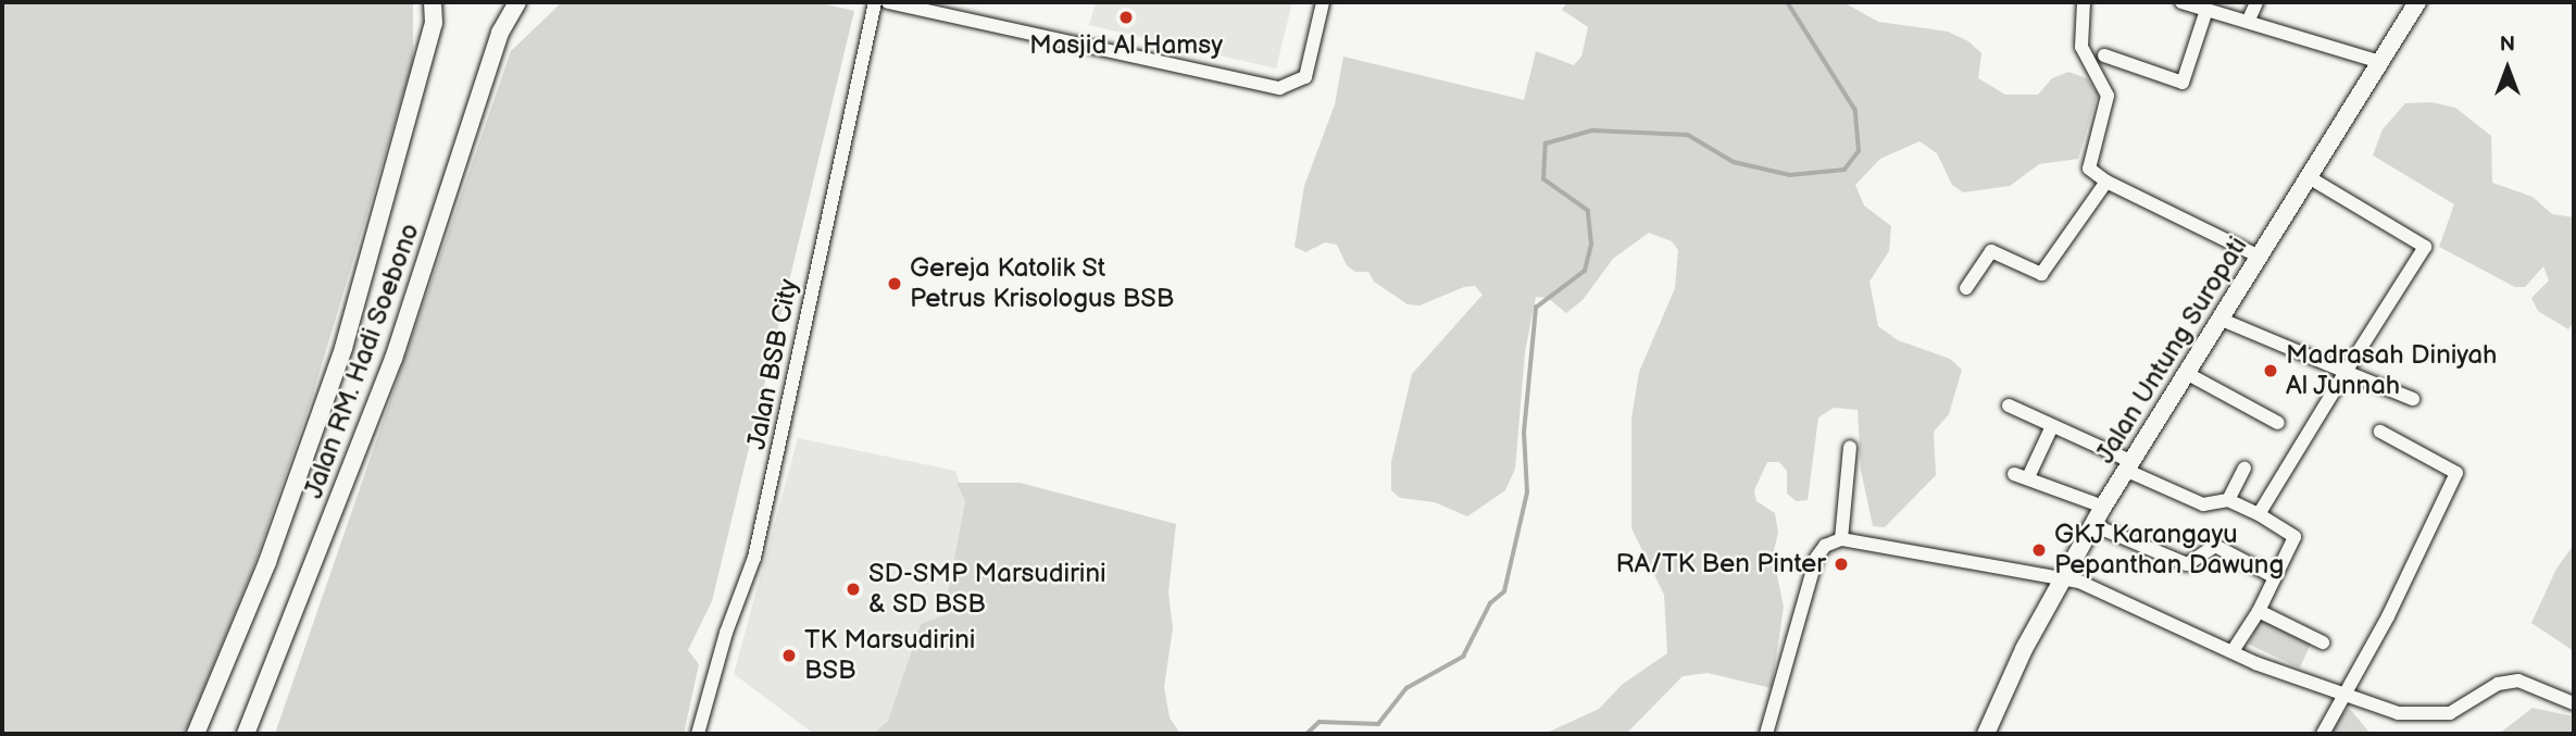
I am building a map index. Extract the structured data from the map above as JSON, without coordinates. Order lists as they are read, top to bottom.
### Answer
{
  "streets": {
    "main road": ["Jalan Untung Suropati", "Jalan RM. Hadi Soebono"],
    "street": ["Jalan BSB City"]
  },
  "places": [
    "Masjid Al Hamsy",
    "Gereja Katolik St Petrus Krisologus BSB",
    "Madrasah Diniyah Al Junnah",
    "GKJ Karangayu Pepanthan Dawung",
    "RA/TK Ben Pinter",
    "SD-SMP Marsudirini & SD BSB",
    "TK Marsudirini BSB"
  ],
  "north": "top"
}
